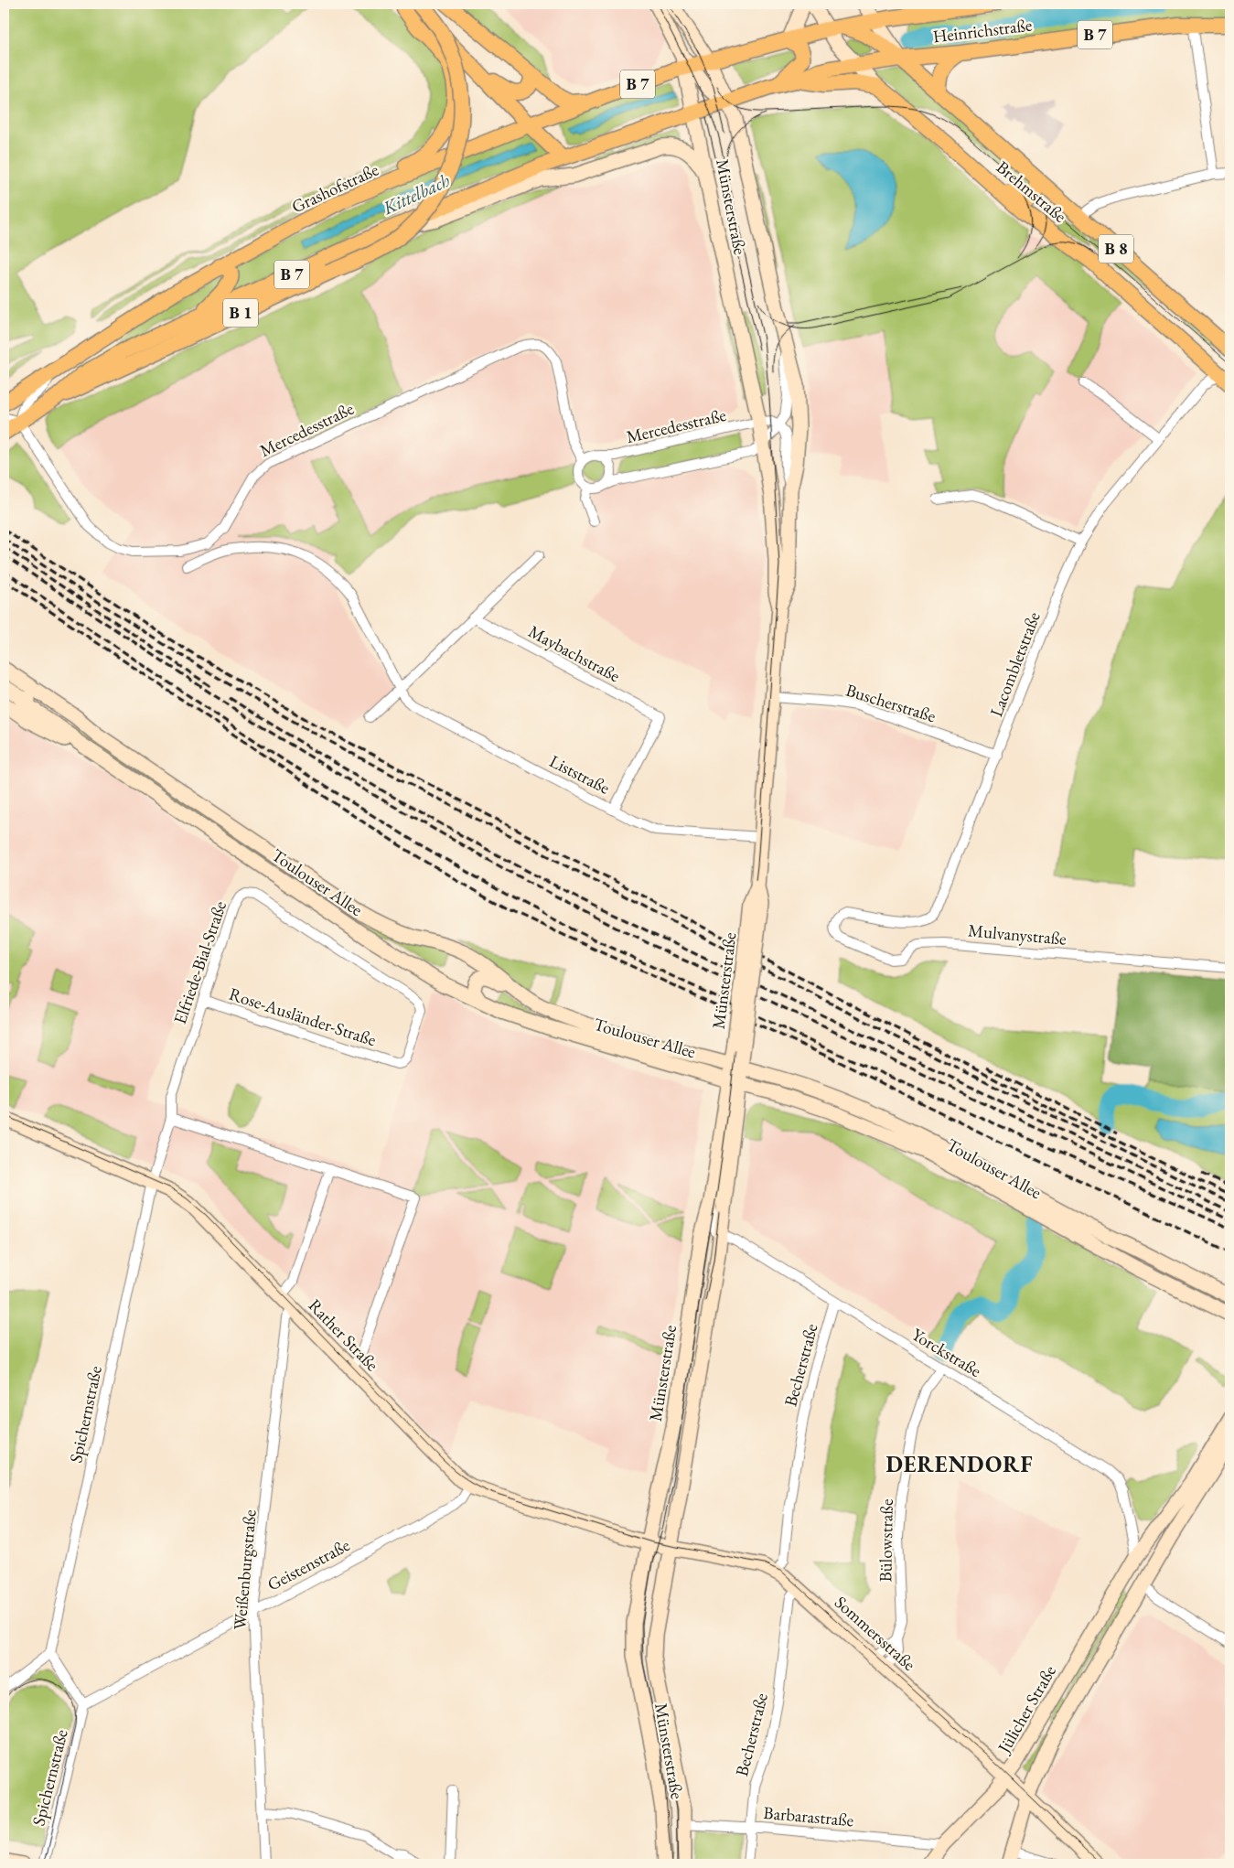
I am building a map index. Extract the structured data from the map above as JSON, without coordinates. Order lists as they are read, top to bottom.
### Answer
{
  "streets": {
    "main road": [
      "Heinrichstraße",
      "B 7",
      "Grashofstraße",
      "Brehmstraße",
      "Münsterstraße",
      "B 8",
      "B 1",
      "Toulouser Allee",
      "Rather Straße",
      "Sommersstraße",
      "Jülicher Straße"
    ],
    "street": [
      "Mercedesstraße",
      "Maybachstraße",
      "Lacombletstraße",
      "Buscherstraße",
      "Liststraße",
      "Mulvanystraße",
      "Elfriede-Bial-Straße",
      "Rose-Ausländer-Straße",
      "Yorckstraße",
      "Becherstraße",
      "Spichernstraße",
      "Bülowstraße",
      "Geistenstraße",
      "Weißenburgstraße",
      "Barbarastraße"
    ]
  },
  "crossings": [
    ["Heinrichstraße", "B 7"],
    ["Heinrichstraße", "Grashofstraße"],
    ["Heinrichstraße", "Brehmstraße"],
    ["Heinrichstraße", "Münsterstraße"],
    ["B 7", "Münsterstraße"],
    ["B 7", "B 1"],
    ["B 7", "Mercedesstraße"],
    ["Grashofstraße", "Münsterstraße"],
    ["Brehmstraße", "Lacombletstraße"],
    ["Münsterstraße", "Mercedesstraße"],
    ["Münsterstraße", "Buscherstraße"],
    ["Münsterstraße", "Liststraße"],
    ["Münsterstraße", "Toulouser Allee"],
    ["Münsterstraße", "Rather Straße"],
    ["Münsterstraße", "Yorckstraße"],
    ["Münsterstraße", "Sommersstraße"],
    ["Münsterstraße", "Barbarastraße"],
    ["Maybachstraße", "Liststraße"],
    ["Lacombletstraße", "Buscherstraße"],
    ["Lacombletstraße", "Mulvanystraße"],
    ["Elfriede-Bial-Straße", "Rose-Ausländer-Straße"],
    ["Elfriede-Bial-Straße", "Rather Straße"],
    ["Elfriede-Bial-Straße", "Spichernstraße"],
    ["Rather Straße", "Spichernstraße"],
    ["Rather Straße", "Geistenstraße"],
    ["Rather Straße", "Weißenburgstraße"],
    ["Rather Straße", "Sommersstraße"],
    ["Yorckstraße", "Becherstraße"],
    ["Yorckstraße", "Bülowstraße"],
    ["Yorckstraße", "Jülicher Straße"],
    ["Becherstraße", "Sommersstraße"],
    ["Becherstraße", "Barbarastraße"],
    ["Spichernstraße", "Geistenstraße"],
    ["Bülowstraße", "Sommersstraße"],
    ["Geistenstraße", "Weißenburgstraße"],
    ["Sommersstraße", "Jülicher Straße"],
    ["Jülicher Straße", "Barbarastraße"]
  ],
  "districts": ["DERENDORF"],
  "water": ["Kittelbach"]
}
